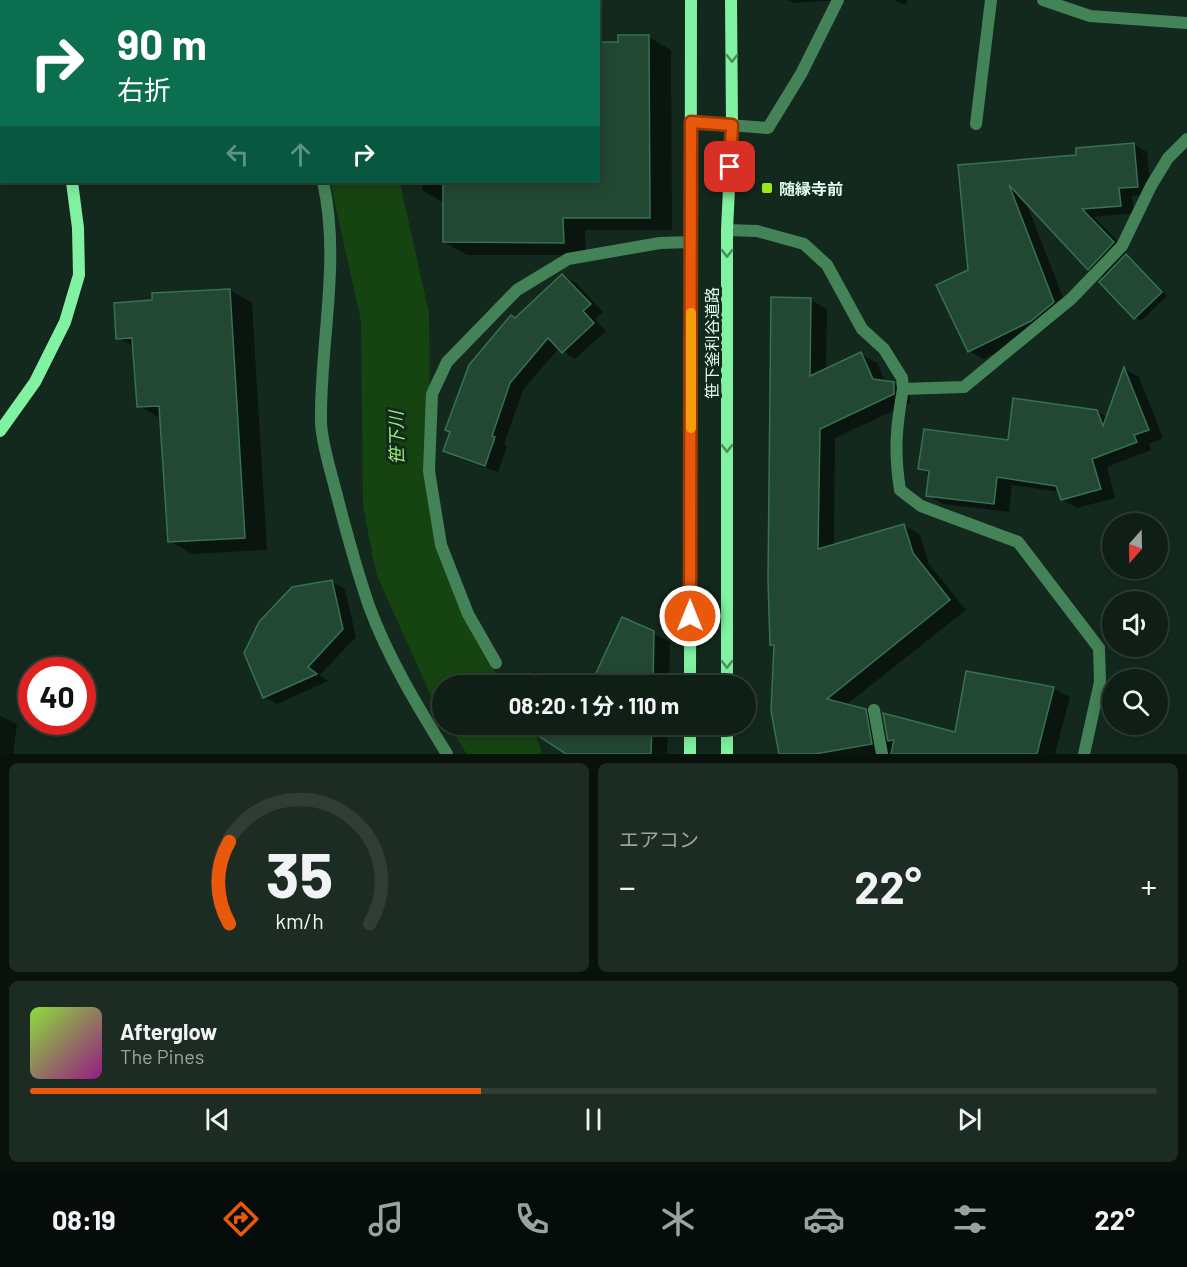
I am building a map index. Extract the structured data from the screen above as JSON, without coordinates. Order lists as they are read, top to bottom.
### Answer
{
  "streets": {
    "street": ["笹下釜利谷道路"]
  },
  "water": ["笹下川"],
  "places": {
    "transit": ["随縁寺前"]
  },
  "north": "bottom",
  "page": {
    "turn": ["90 m", "右折"],
    "limit": "40",
    "trip": "08:20 · 1 分 · 110 m",
    "tile": "エアコン",
    "heat": ["−", "22°", "+"],
    "song": ["Afterglow", "The Pines"],
    "tabs": ["08:19", "22°"],
    "gauge": ["35", "km/h"]
  }
}
